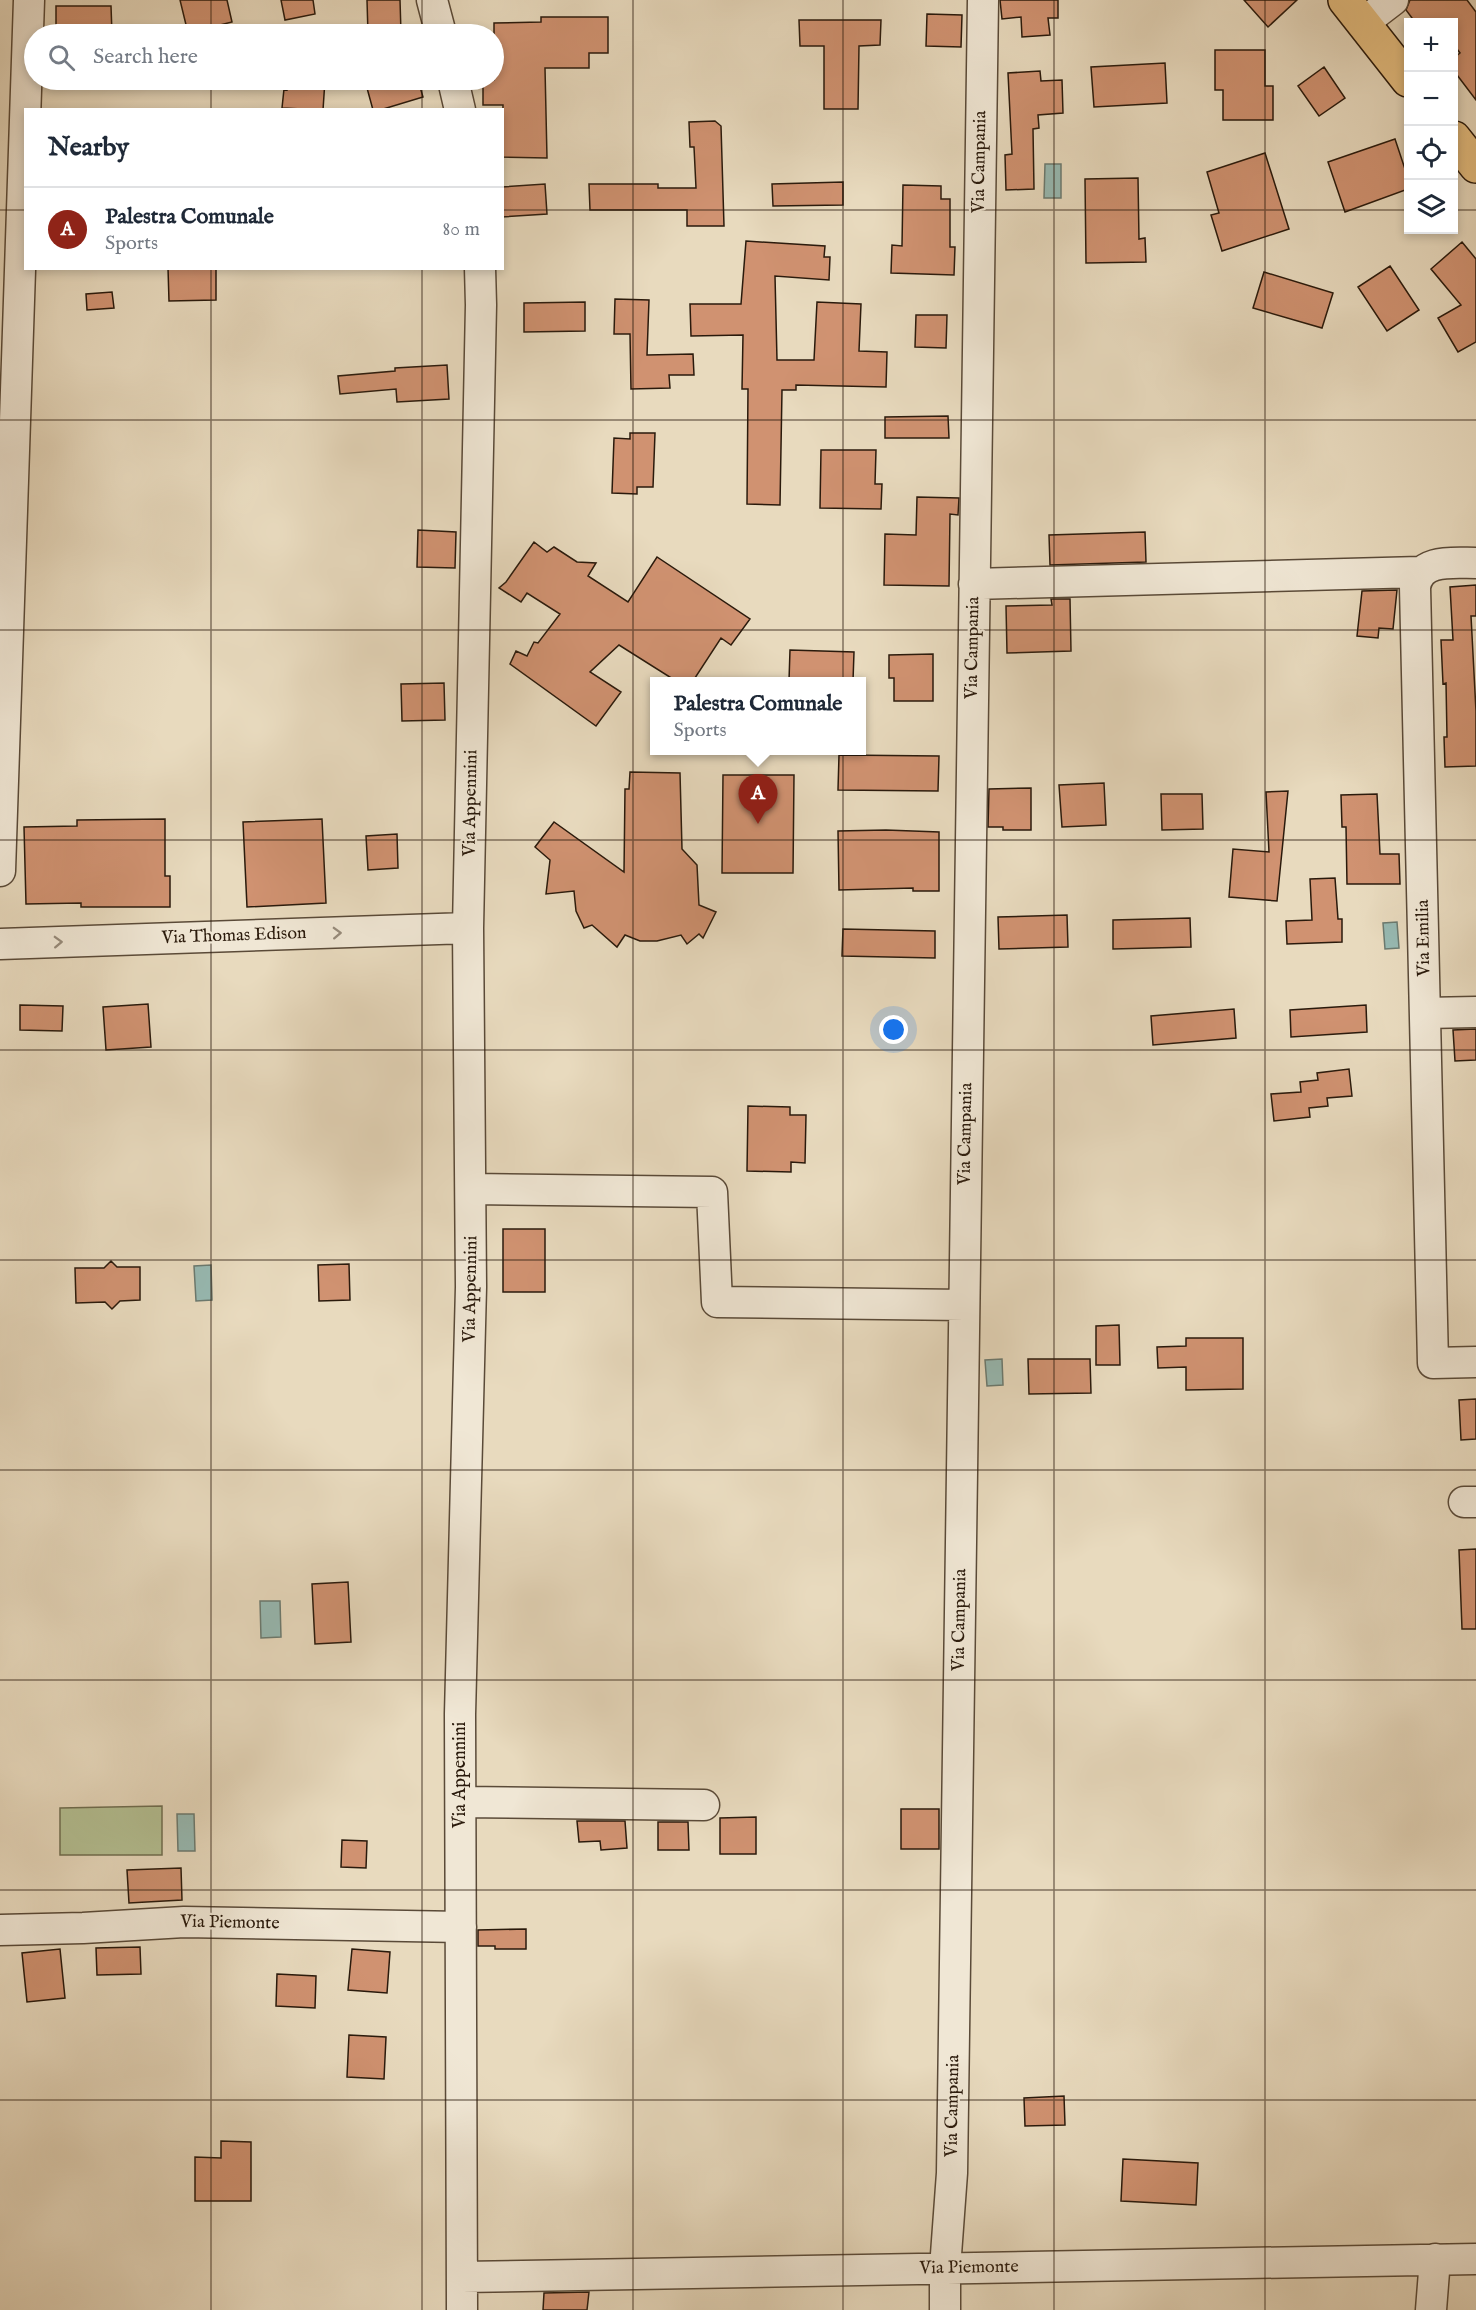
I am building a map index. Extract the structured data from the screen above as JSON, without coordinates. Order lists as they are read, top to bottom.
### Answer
{
  "streets": {
    "street": [
      "Via Campania",
      "Via Appennini",
      "Via Thomas Edison",
      "Via Emilia",
      "Via Piemonte"
    ]
  },
  "crossings": [
    ["Via Campania", "Via Piemonte"],
    ["Via Appennini", "Via Thomas Edison"],
    ["Via Appennini", "Via Piemonte"]
  ],
  "one_way": ["Via Thomas Edison"],
  "page": {
    "map_buttons": ["+", "−"],
    "search": "Search here",
    "heading": "Nearby",
    "list": [
      {
        "mark": "A",
        "name": "Palestra Comunale",
        "note": "Sports",
        "value": "80 m"
      }
    ],
    "popup": ["Palestra Comunale", "Sports"],
    "pins": "A"
  }
}
